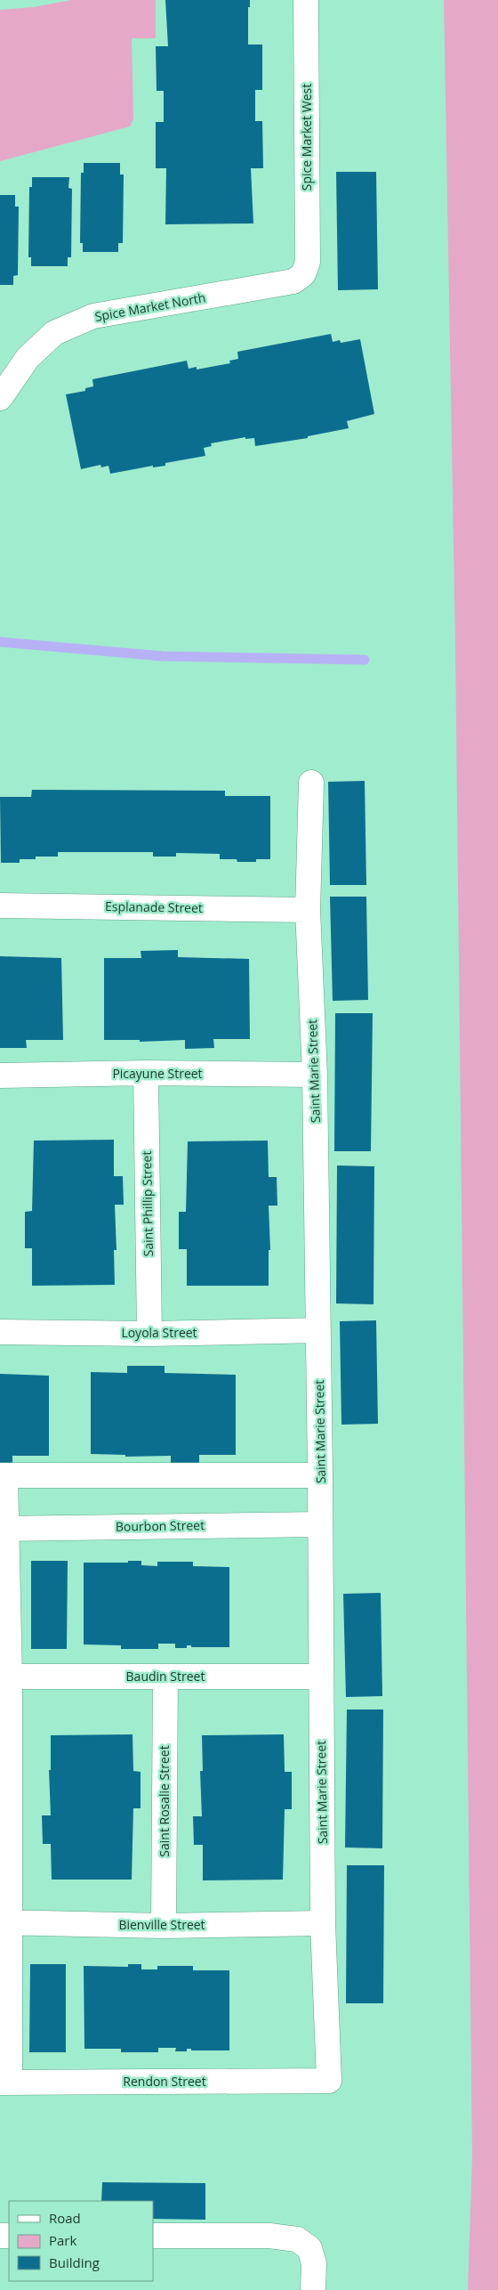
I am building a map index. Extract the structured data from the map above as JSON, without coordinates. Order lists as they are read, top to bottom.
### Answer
{
  "streets": {
    "street": [
      "Spice Market West",
      "Spice Market North",
      "Esplanade Street",
      "Saint Marie Street",
      "Picayune Street",
      "Saint Phillip Street",
      "Loyola Street",
      "Bourbon Street",
      "Baudin Street",
      "Saint Rosalie Street",
      "Bienville Street",
      "Rendon Street"
    ]
  },
  "crossings": [
    ["Spice Market West", "Spice Market North"],
    ["Esplanade Street", "Saint Marie Street"],
    ["Saint Marie Street", "Picayune Street"],
    ["Saint Marie Street", "Loyola Street"],
    ["Saint Marie Street", "Bourbon Street"],
    ["Saint Marie Street", "Baudin Street"],
    ["Saint Marie Street", "Bienville Street"],
    ["Saint Marie Street", "Rendon Street"],
    ["Picayune Street", "Saint Phillip Street"],
    ["Saint Phillip Street", "Loyola Street"],
    ["Baudin Street", "Saint Rosalie Street"],
    ["Saint Rosalie Street", "Bienville Street"]
  ],
  "legend": ["Road", "Park", "Building"]
}
